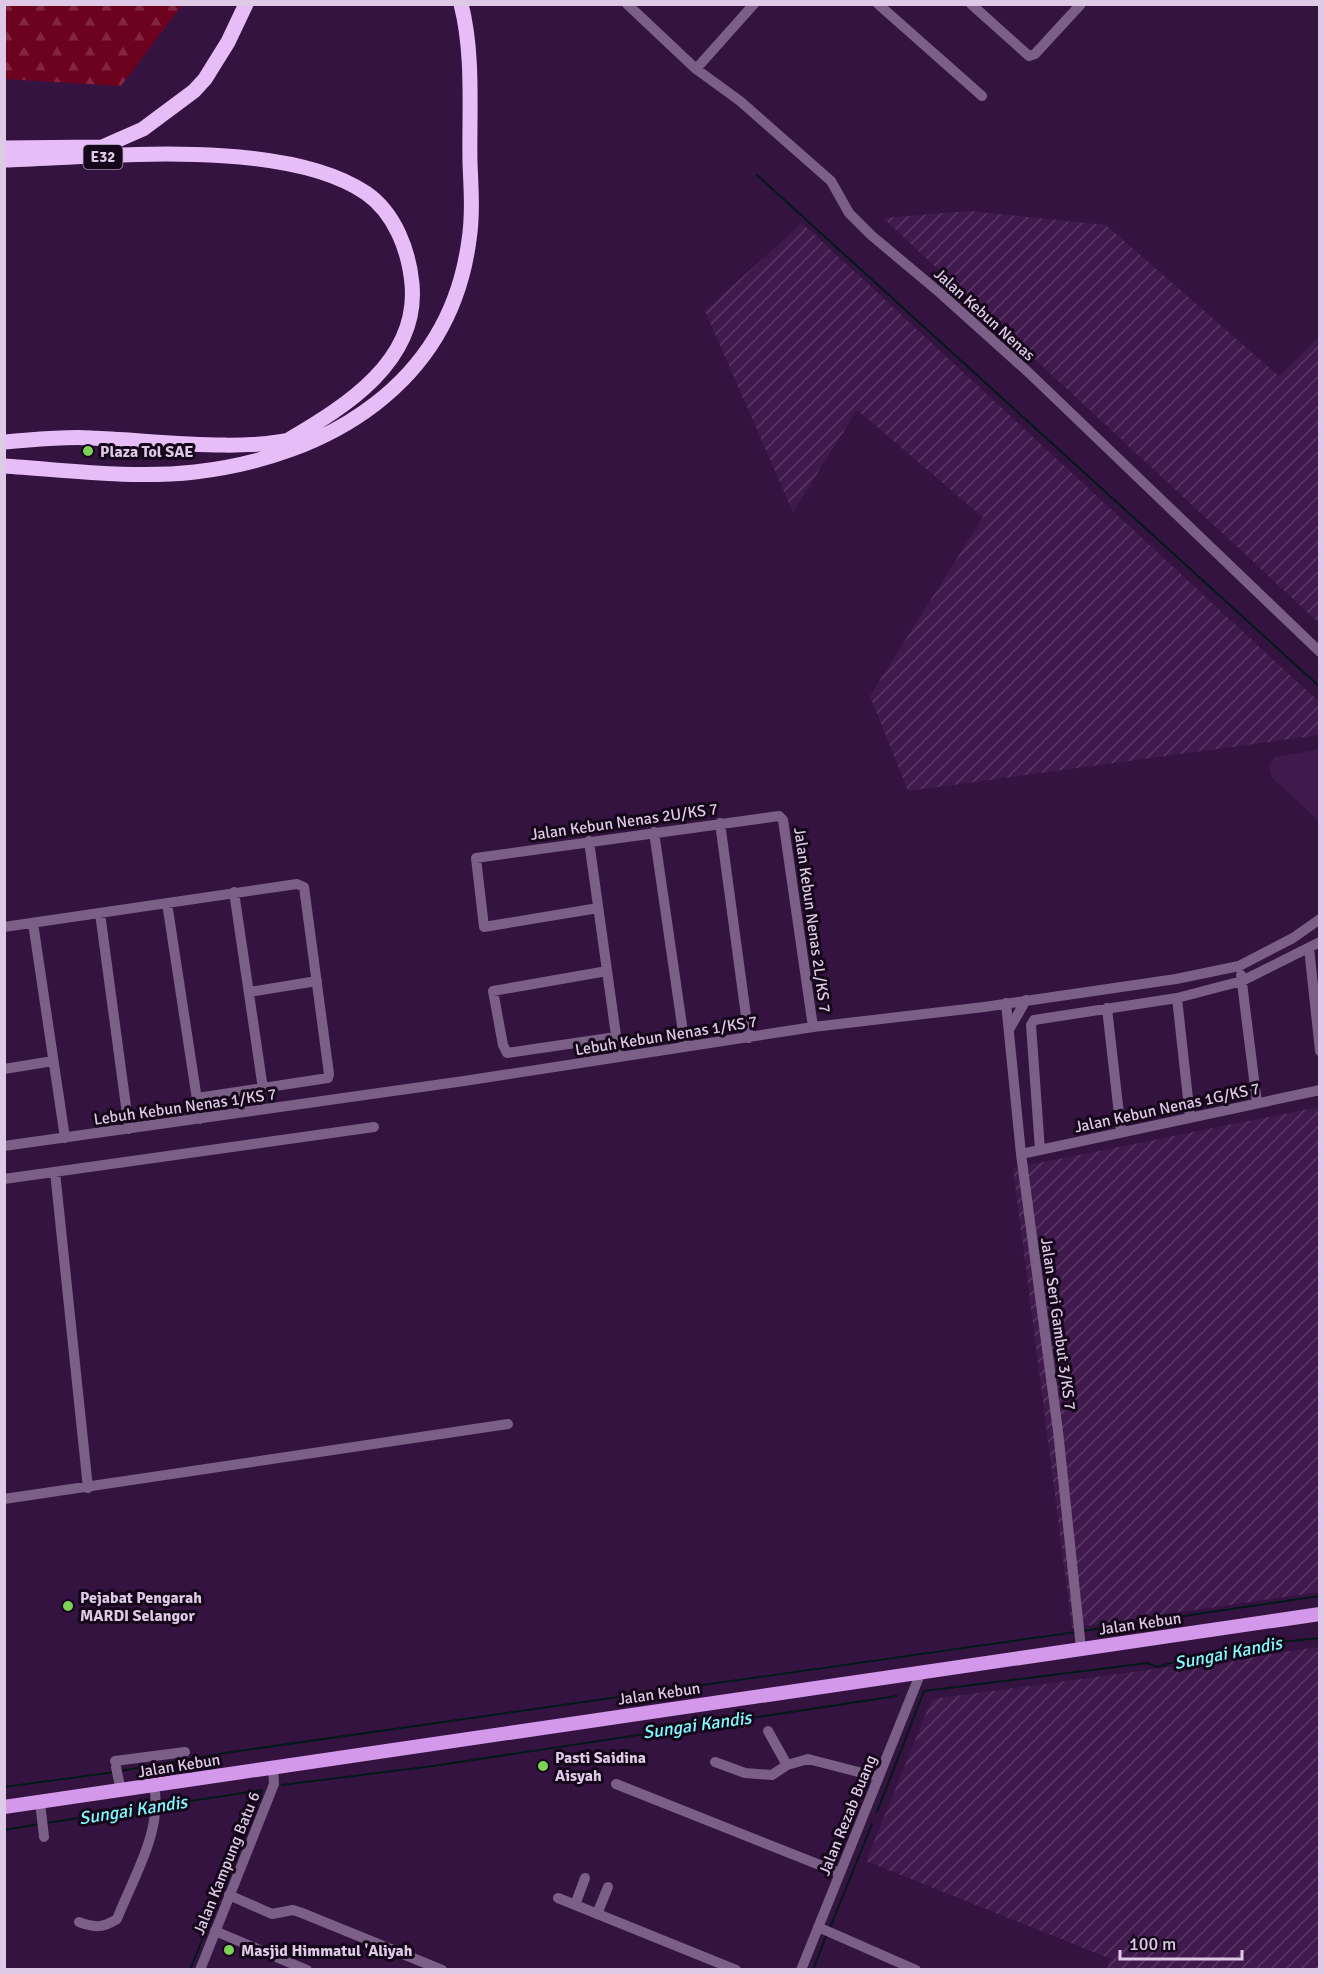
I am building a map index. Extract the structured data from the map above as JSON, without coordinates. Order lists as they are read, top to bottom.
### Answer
{
  "streets": {
    "highway": ["E32"],
    "main road": ["Jalan Kebun"],
    "street": [
      "Jalan Kebun Nenas",
      "Jalan Kebun Nenas 2U/KS 7",
      "Jalan Kebun Nenas 2L/KS 7",
      "Lebuh Kebun Nenas 1/KS 7",
      "Jalan Kebun Nenas 1G/KS 7",
      "Jalan Seri Gambut 3/KS 7",
      "Jalan Rezab Buang",
      "Jalan Kampung Batu 6"
    ]
  },
  "crossings": [
    ["Jalan Kebun Nenas 2U/KS 7", "Jalan Kebun Nenas 2L/KS 7"],
    ["Jalan Kebun Nenas 2L/KS 7", "Lebuh Kebun Nenas 1/KS 7"],
    ["Lebuh Kebun Nenas 1/KS 7", "Jalan Seri Gambut 3/KS 7"],
    ["Jalan Kebun Nenas 1G/KS 7", "Jalan Seri Gambut 3/KS 7"],
    ["Jalan Seri Gambut 3/KS 7", "Jalan Kebun"],
    ["Jalan Kebun", "Jalan Rezab Buang"],
    ["Jalan Kebun", "Jalan Kampung Batu 6"]
  ],
  "water": ["Sungai Kandis"],
  "places": [
    "Plaza Tol SAE",
    "Pejabat Pengarah MARDI Selangor",
    "Pasti Saidina Aisyah",
    "Masjid Himmatul 'Aliyah"
  ],
  "scale_bar": "100 m"
}
